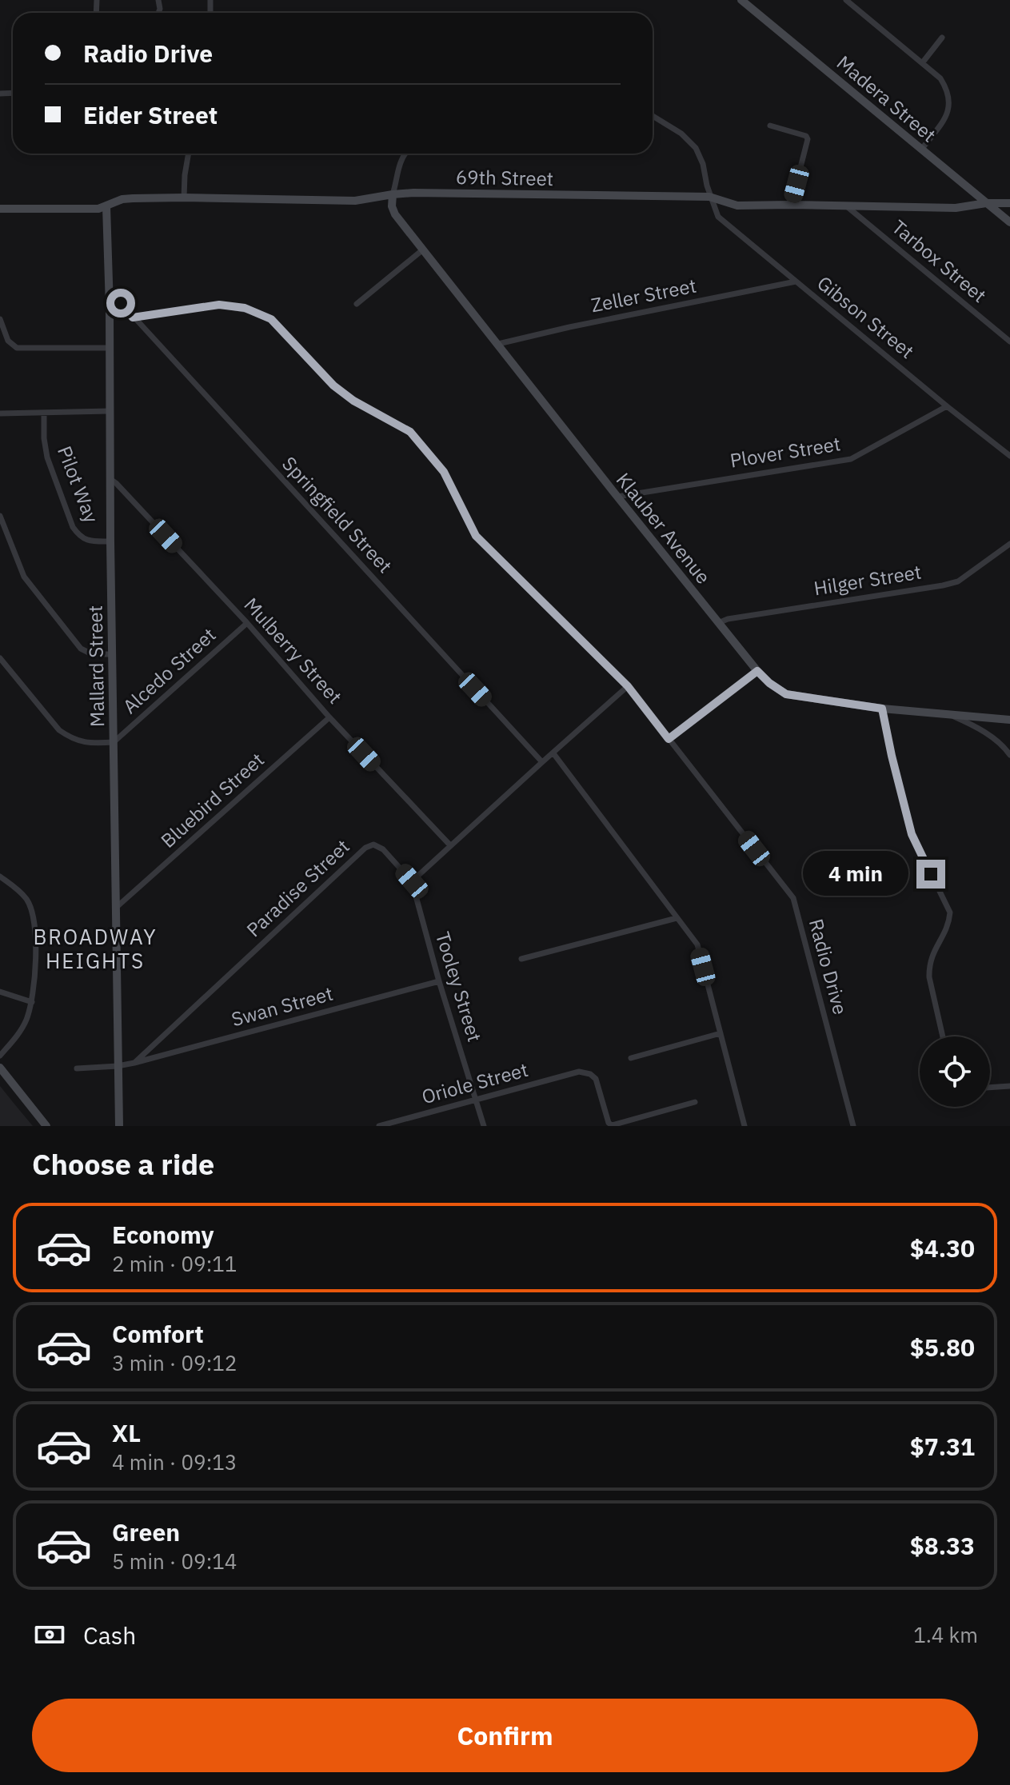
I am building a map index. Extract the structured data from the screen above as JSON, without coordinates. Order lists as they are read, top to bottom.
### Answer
{
  "streets": {
    "street": [
      "Madera Street",
      "69th Street",
      "Tarbox Street",
      "Zeller Street",
      "Gibson Street",
      "Plover Street",
      "Pilot Way",
      "Springfield Street",
      "Klauber Avenue",
      "Hilger Street",
      "Mulberry Street",
      "Mallard Street",
      "Alcedo Street",
      "Bluebird Street",
      "Paradise Street",
      "Radio Drive",
      "Tooley Street",
      "Swan Street",
      "Oriole Street"
    ]
  },
  "crossings": [
    ["Madera Street", "69th Street"],
    ["69th Street", "Tarbox Street"],
    ["69th Street", "Gibson Street"],
    ["69th Street", "Klauber Avenue"],
    ["69th Street", "Mallard Street"],
    ["Zeller Street", "Gibson Street"],
    ["Zeller Street", "Klauber Avenue"],
    ["Gibson Street", "Plover Street"],
    ["Plover Street", "Klauber Avenue"],
    ["Pilot Way", "Mallard Street"],
    ["Springfield Street", "Mallard Street"],
    ["Springfield Street", "Radio Drive"],
    ["Klauber Avenue", "Hilger Street"],
    ["Mulberry Street", "Mallard Street"],
    ["Mulberry Street", "Alcedo Street"],
    ["Mulberry Street", "Bluebird Street"],
    ["Mallard Street", "Alcedo Street"],
    ["Mallard Street", "Bluebird Street"],
    ["Mallard Street", "Swan Street"],
    ["Paradise Street", "Tooley Street"],
    ["Paradise Street", "Swan Street"],
    ["Tooley Street", "Swan Street"],
    ["Tooley Street", "Oriole Street"]
  ],
  "districts": ["BROADWAY HEIGHTS"],
  "page": {
    "banner": ["Radio Drive", "Eider Street"],
    "bubble": "4 min",
    "heading": "Choose a ride",
    "list": [
      {
        "name": "Economy",
        "note": "2 min · 09:11",
        "value": "$4.30"
      },
      {
        "name": "Comfort",
        "note": "3 min · 09:12",
        "value": "$5.80"
      },
      {
        "name": "XL",
        "note": "4 min · 09:13",
        "value": "$7.31"
      },
      {
        "name": "Green",
        "note": "5 min · 09:14",
        "value": "$8.33"
      }
    ],
    "pay": ["Cash", "1.4 km"],
    "buttons": "Confirm"
  }
}
